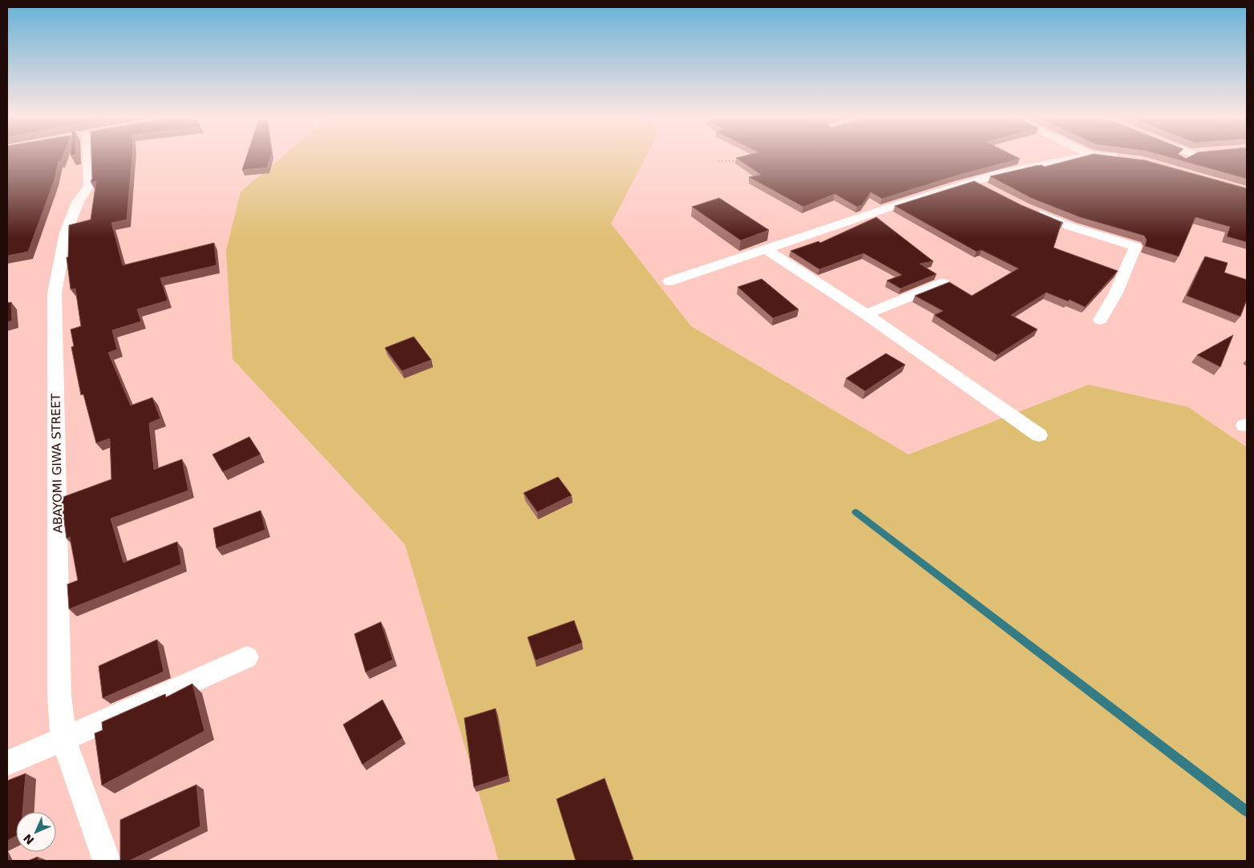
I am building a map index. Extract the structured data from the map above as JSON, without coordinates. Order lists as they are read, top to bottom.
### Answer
{
  "streets": {
    "street": ["ABAYOMI GIWA STREET"]
  },
  "north": "bottom left"
}
